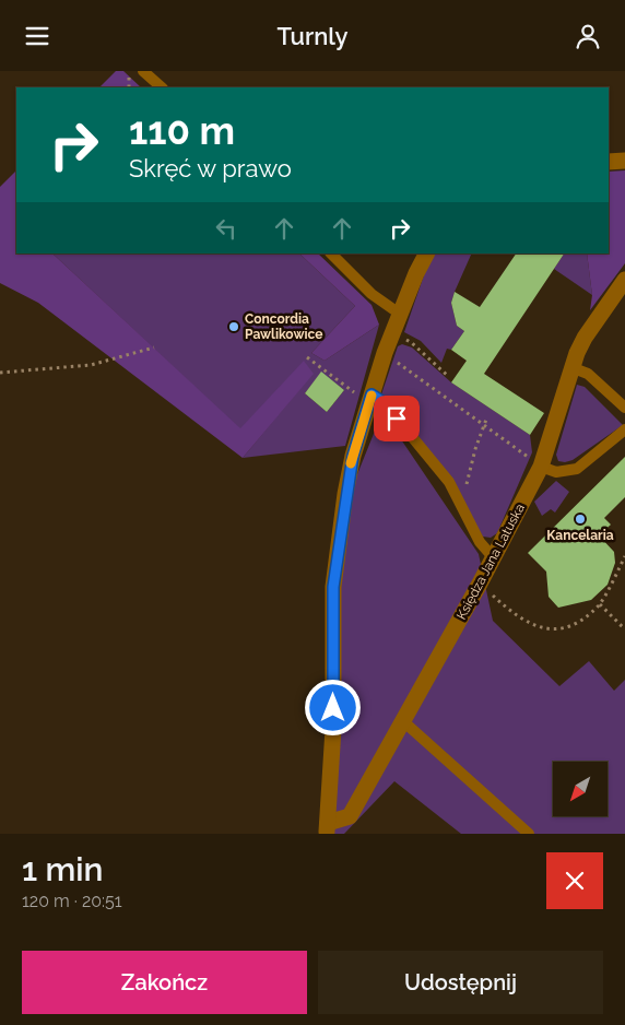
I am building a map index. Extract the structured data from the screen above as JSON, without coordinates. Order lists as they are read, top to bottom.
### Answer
{
  "streets": {
    "street": ["Księdza Jana Latuska"]
  },
  "places": ["Concordia Pawlikowice", "Kancelaria"],
  "north": "bottom left",
  "page": {
    "header": "Turnly",
    "turn": ["110 m", "Skręć w prawo"],
    "heading": ["1 min", "120 m · 20:51"],
    "buttons": ["Zakończ", "Udostępnij"]
  }
}
